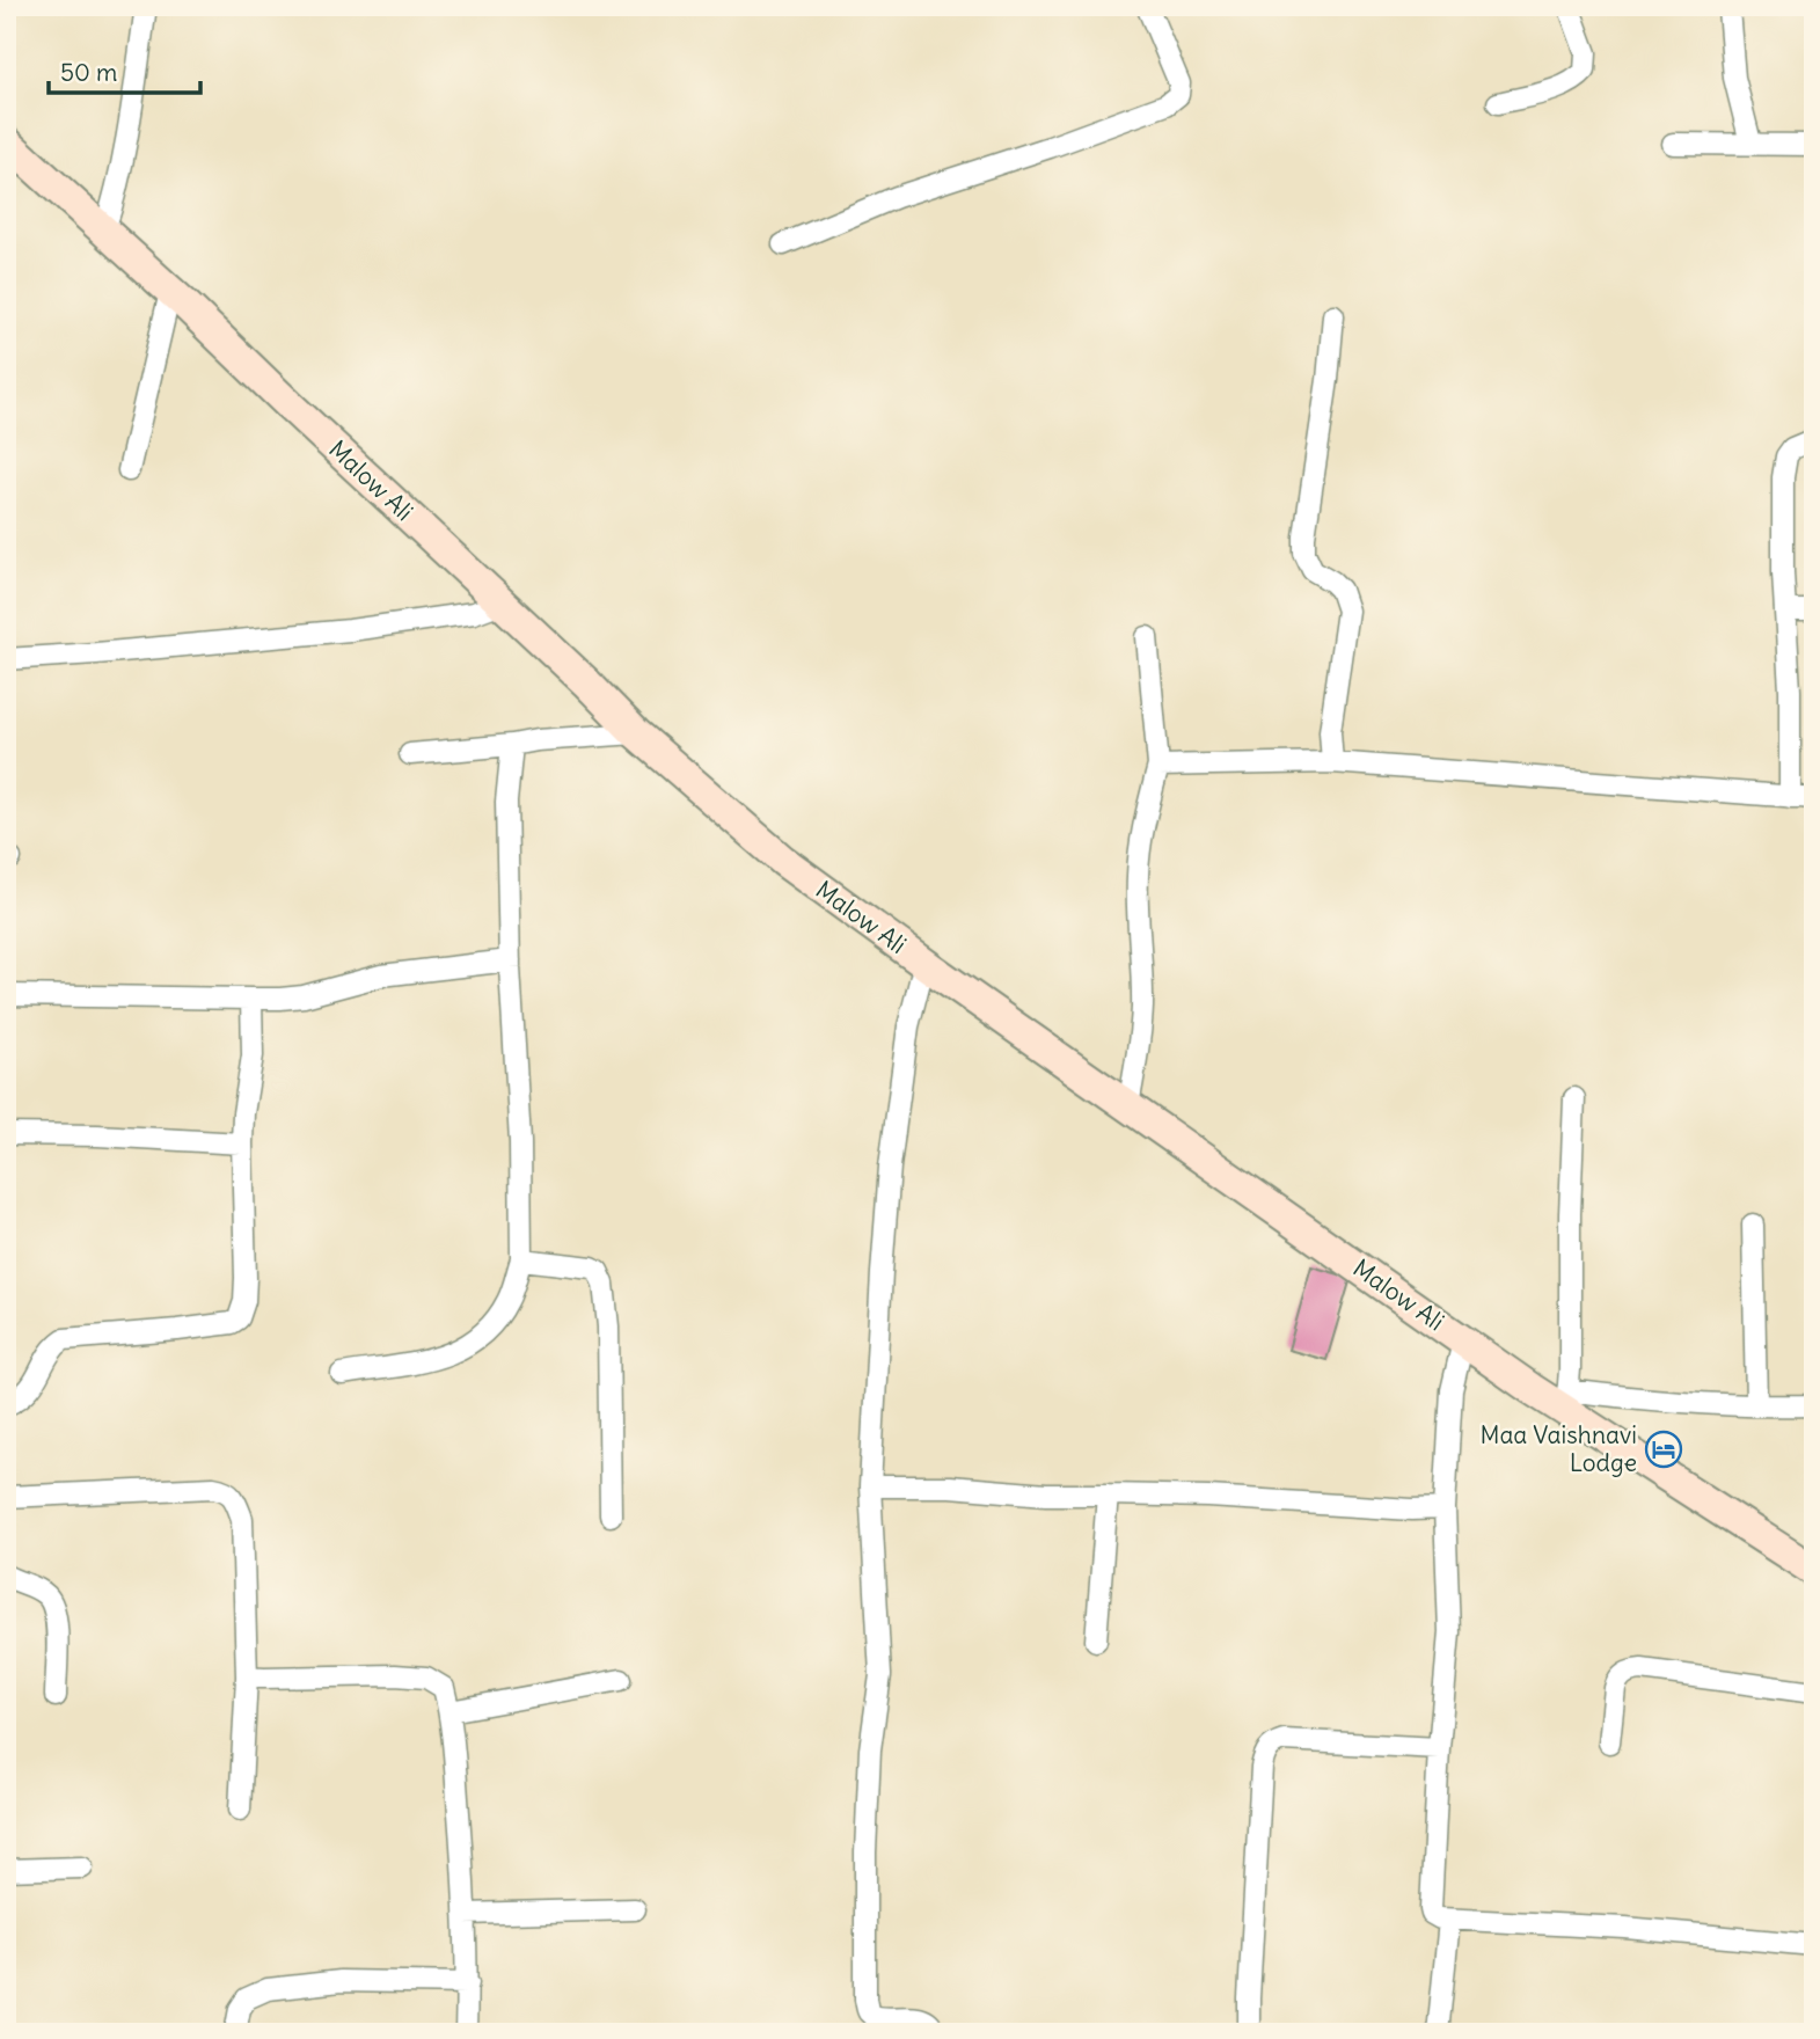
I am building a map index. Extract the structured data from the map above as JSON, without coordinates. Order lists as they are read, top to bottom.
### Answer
{
  "streets": {
    "street": ["Malow Ali"]
  },
  "places": {
    "hotel": ["Maa Vaishnavi Lodge"]
  },
  "scale_bar": "50 m"
}
